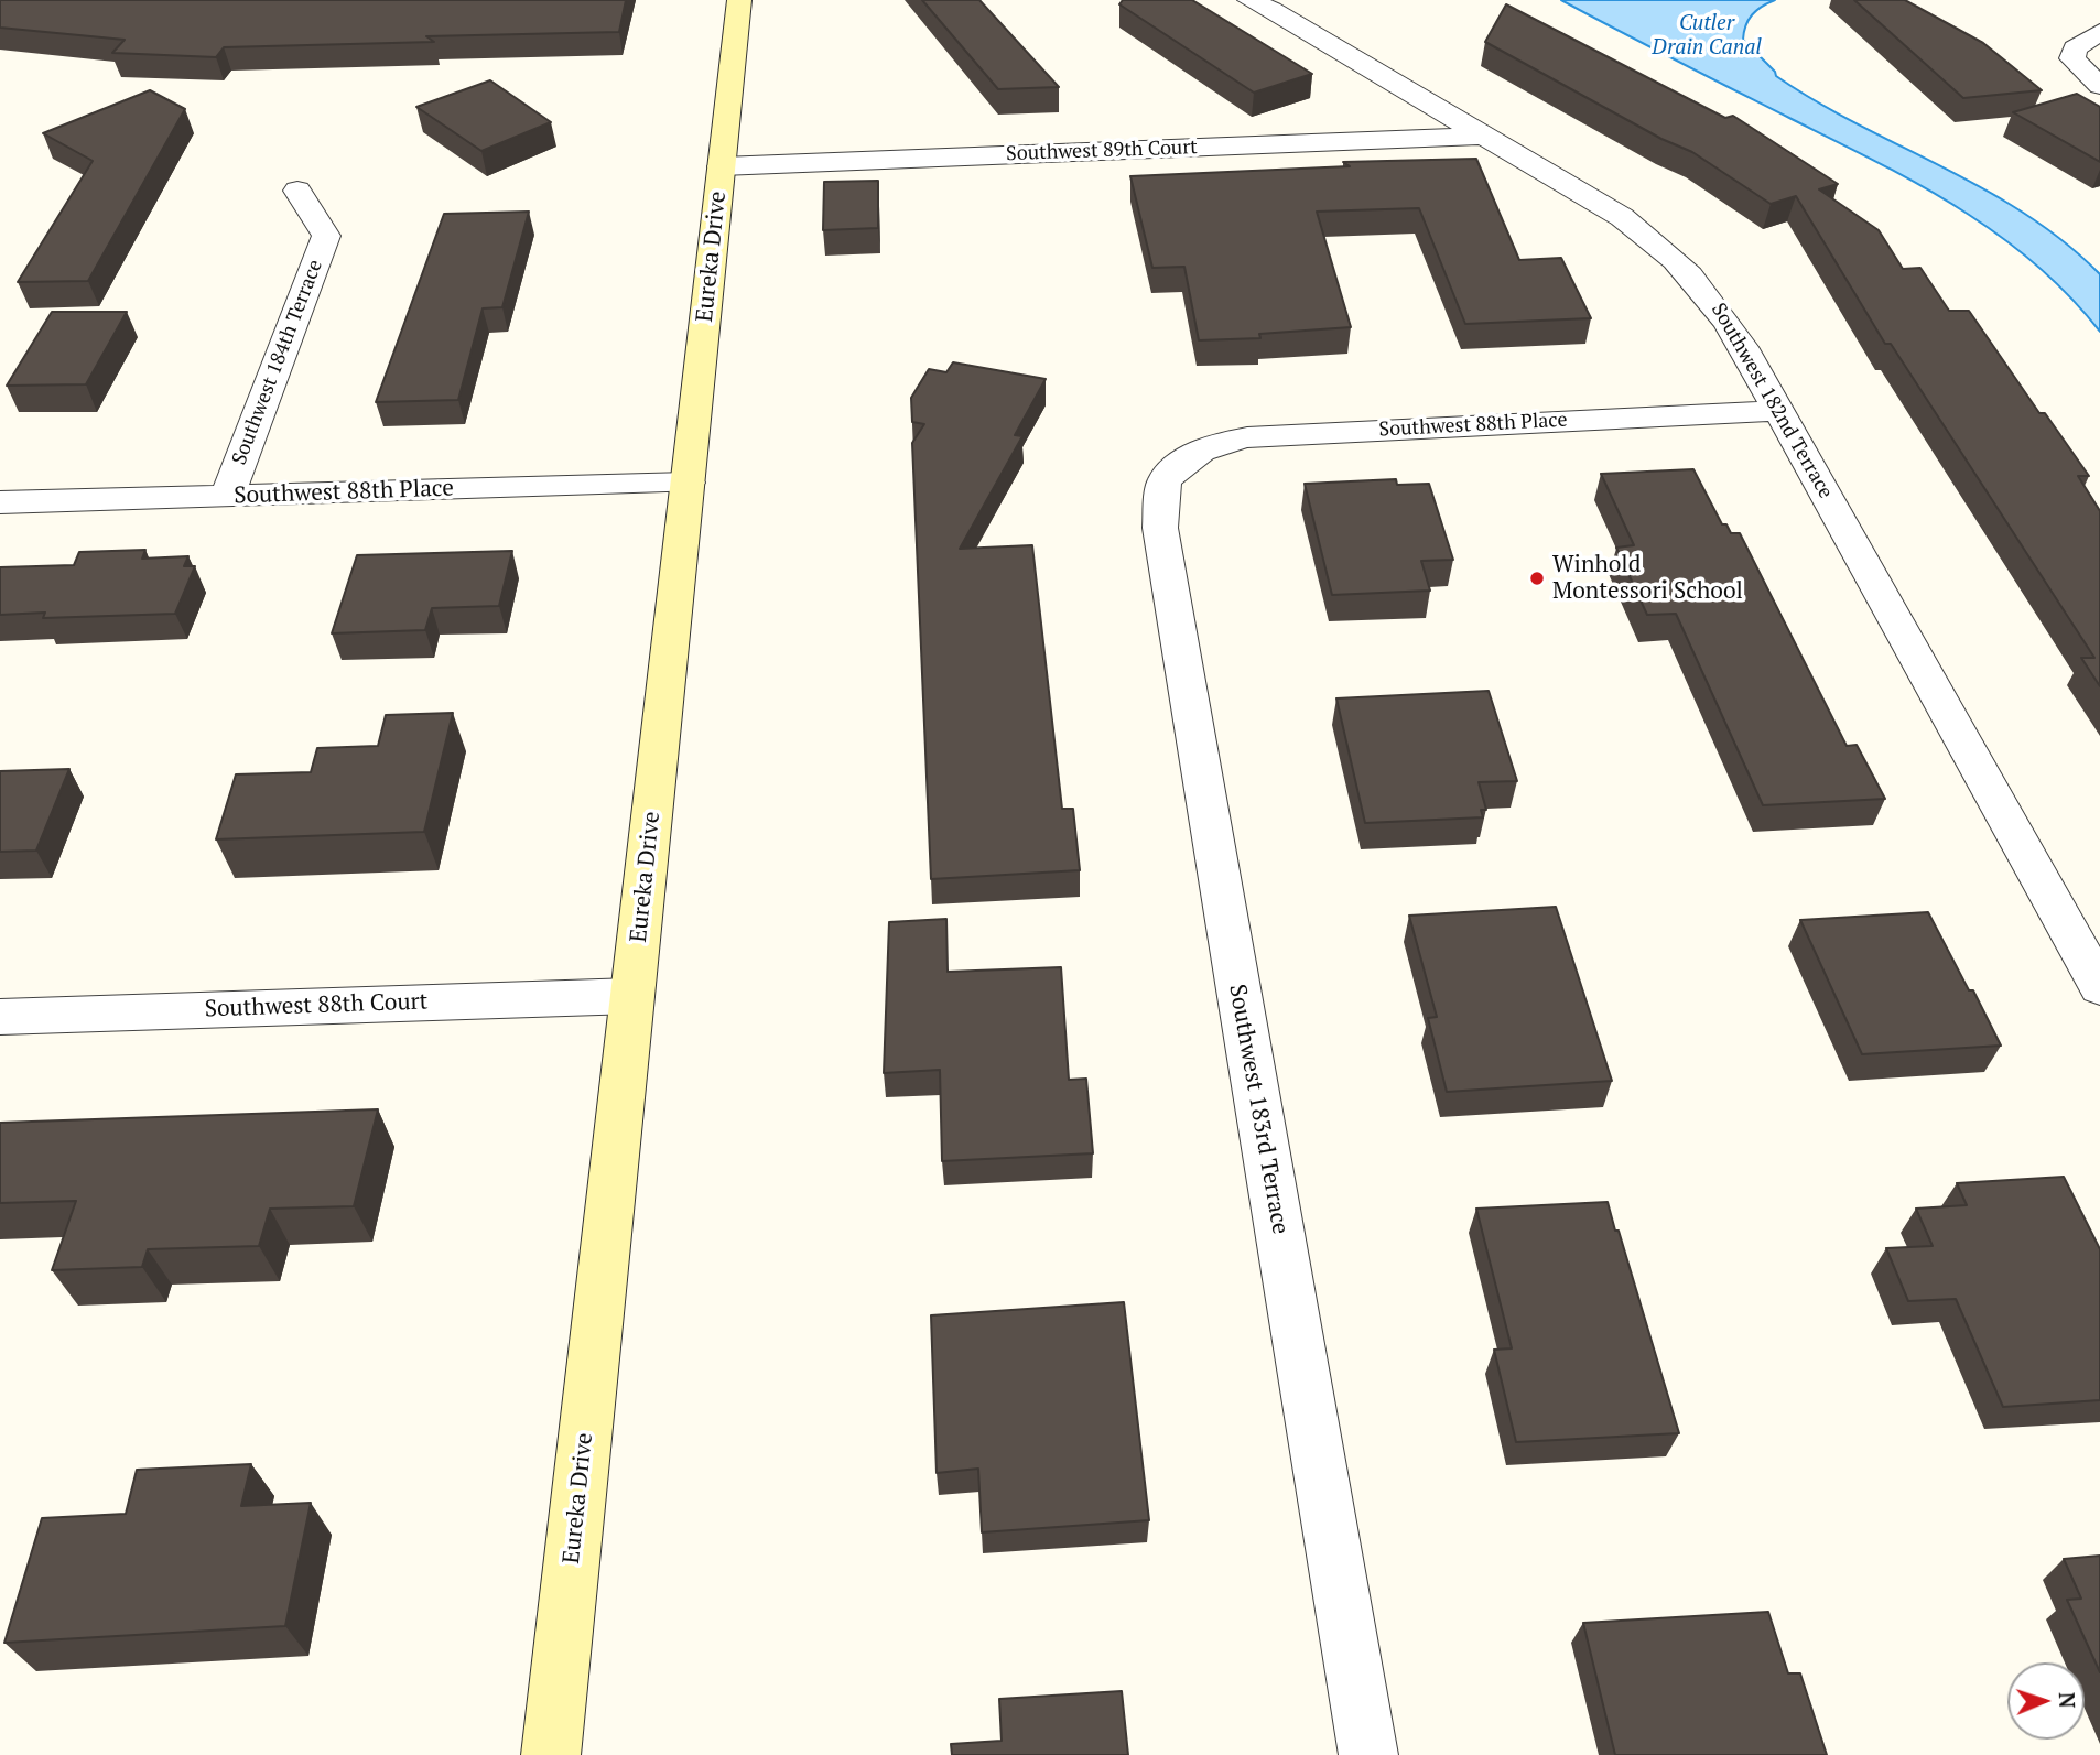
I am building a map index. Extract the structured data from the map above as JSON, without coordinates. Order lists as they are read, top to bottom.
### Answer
{
  "streets": {
    "main road": ["Eureka Drive"],
    "street": [
      "Southwest 89th Court",
      "Southwest 184th Terrace",
      "Southwest 182nd Terrace",
      "Southwest 88th Place",
      "Southwest 88th Court",
      "Southwest 183rd Terrace"
    ]
  },
  "crossings": [
    ["Southwest 89th Court", "Eureka Drive"],
    ["Southwest 89th Court", "Southwest 182nd Terrace"],
    ["Eureka Drive", "Southwest 88th Place"],
    ["Eureka Drive", "Southwest 88th Court"],
    ["Southwest 184th Terrace", "Southwest 88th Place"],
    ["Southwest 182nd Terrace", "Southwest 88th Place"],
    ["Southwest 88th Place", "Southwest 183rd Terrace"]
  ],
  "water": ["Cutler Drain Canal"],
  "places": ["Winhold Montessori School"],
  "north": "right"
}
